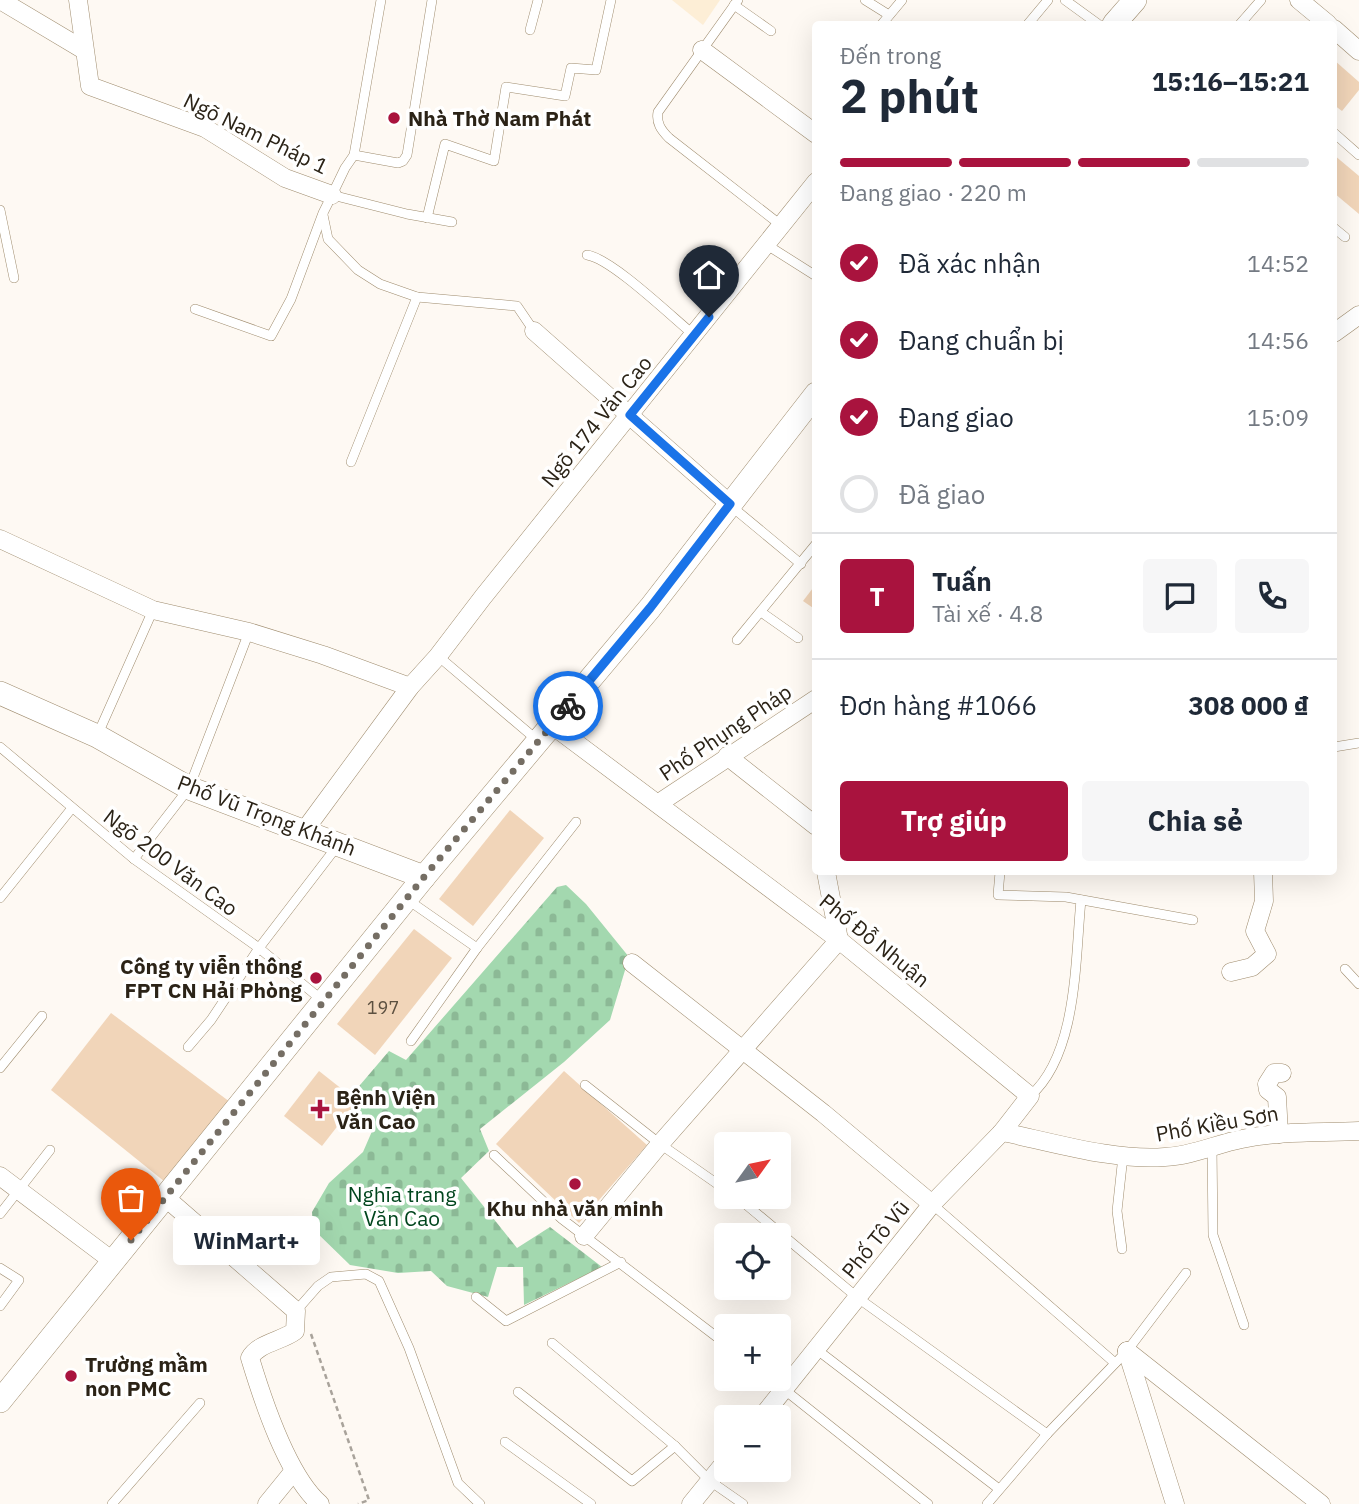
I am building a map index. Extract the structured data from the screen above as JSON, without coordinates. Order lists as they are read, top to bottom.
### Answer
{
  "streets": {
    "street": [
      "Ngõ Nam Pháp 1",
      "Ngõ 174 Văn Cao",
      "Phố Phụng Pháp",
      "Phố Vũ Trọng Khánh",
      "Phố Đỗ Nhuận",
      "Phố Kiều Sơn",
      "Phố Tô Vũ"
    ],
    "lane": ["Ngõ 200 Văn Cao"]
  },
  "crossings": [
    ["Ngõ 174 Văn Cao", "Phố Vũ Trọng Khánh"],
    ["Phố Phụng Pháp", "Phố Đỗ Nhuận"],
    ["Phố Đỗ Nhuận", "Phố Tô Vũ"],
    ["Phố Kiều Sơn", "Phố Tô Vũ"]
  ],
  "parks": ["Nghĩa trang Văn Cao"],
  "places": {
    "other": [
      "Nhà Thờ Nam Phát",
      "Công ty viễn thông FPT CN Hải Phòng",
      "Khu nhà văn minh",
      "WinMart+",
      "Trường mầm non PMC"
    ],
    "health": ["Bệnh Viện Văn Cao"]
  },
  "house_numbers": ["197"],
  "north": "top right",
  "page": {
    "heading": ["2 phút", "Đến trong", "15:16–15:21"],
    "panel": [
      "Tuấn",
      "Tài xế · 4.8",
      "Đơn hàng #1066",
      "308 000 ₫"
    ],
    "bar": "Đang giao · 220 m",
    "list": [
      ["Đã xác nhận", "14:52"],
      ["Đang chuẩn bị", "14:56"],
      ["Đang giao", "15:09"],
      "Đã giao"
    ],
    "round": "T",
    "buttons": ["Trợ giúp", "Chia sẻ"],
    "map_buttons": ["+", "−"],
    "bubble": "WinMart+"
  }
}
